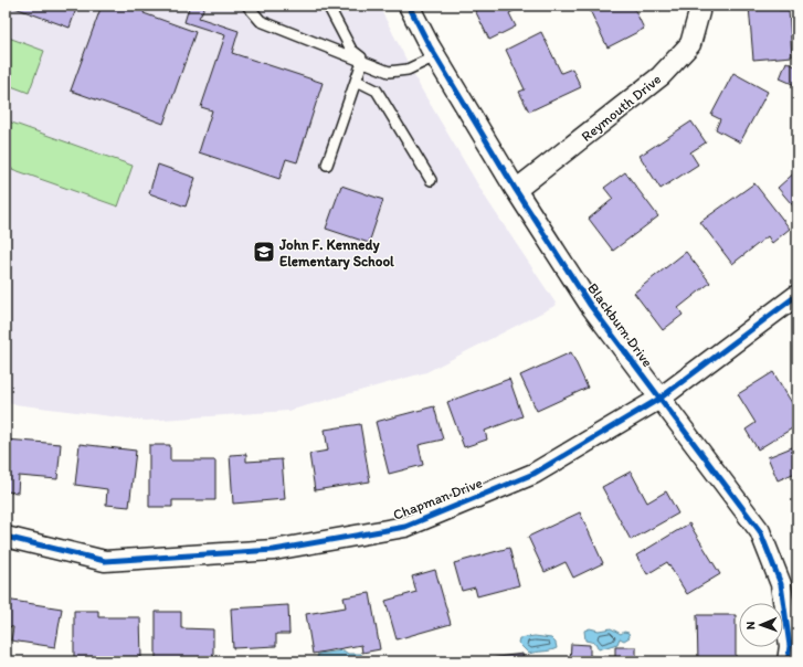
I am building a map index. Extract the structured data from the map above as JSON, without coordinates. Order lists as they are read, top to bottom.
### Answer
{
  "streets": {
    "street": ["Reymouth Drive", "Blackburn Drive", "Chapman Drive"]
  },
  "crossings": [
    ["Reymouth Drive", "Blackburn Drive"],
    ["Blackburn Drive", "Chapman Drive"]
  ],
  "places": {
    "school or university": ["John F. Kennedy Elementary School"]
  },
  "north": "left"
}
